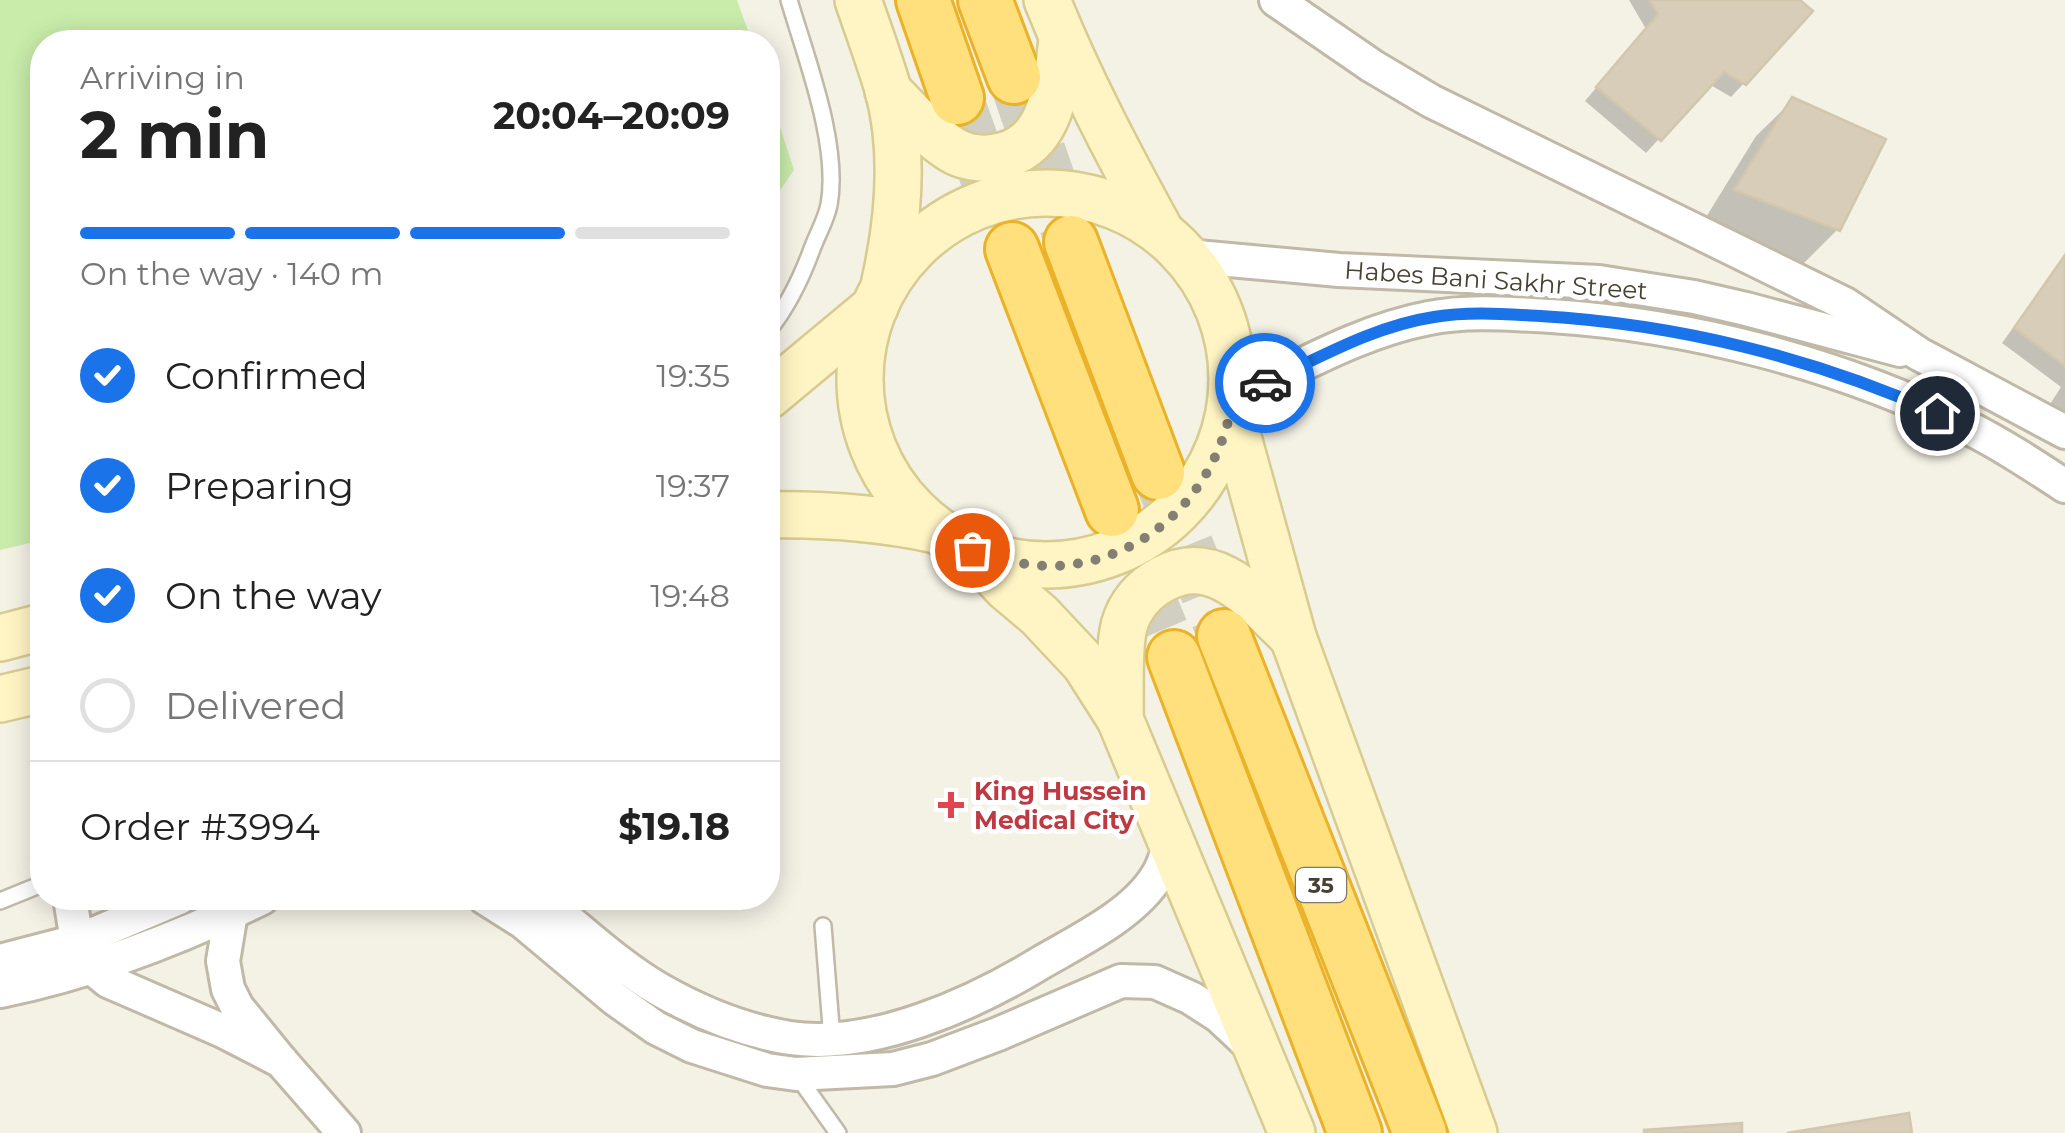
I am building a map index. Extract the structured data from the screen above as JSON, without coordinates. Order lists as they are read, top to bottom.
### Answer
{
  "streets": {
    "highway": ["35"],
    "street": ["Habes Bani Sakhr Street"]
  },
  "places": {
    "health": ["King Hussein Medical City"]
  },
  "page": {
    "heading": ["2 min", "Arriving in", "20:04–20:09"],
    "panel": ["Order #3994", "$19.18"],
    "bar": "On the way · 140 m",
    "list": [
      ["Confirmed", "19:35"],
      ["Preparing", "19:37"],
      ["On the way", "19:48"],
      "Delivered"
    ]
  }
}
